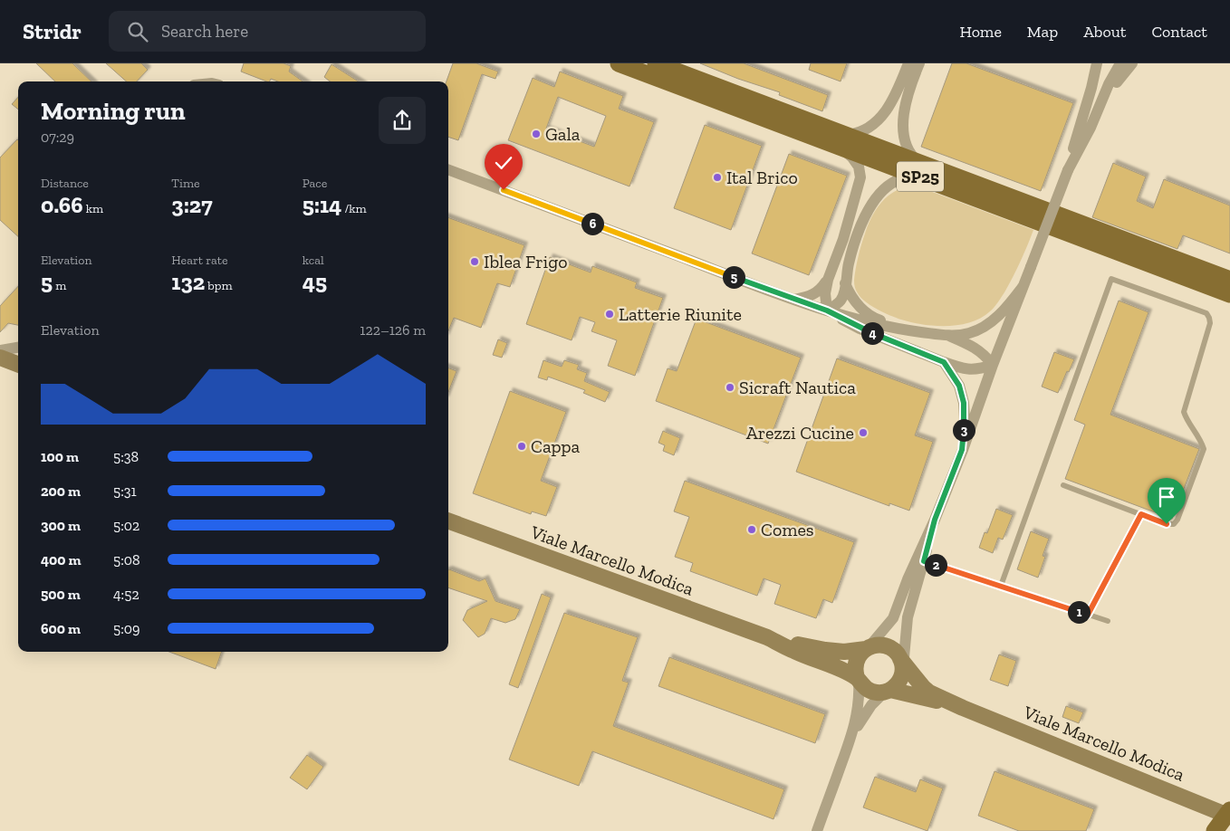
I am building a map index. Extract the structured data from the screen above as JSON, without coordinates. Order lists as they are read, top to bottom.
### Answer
{
  "streets": {
    "main road": ["SP25"],
    "street": ["Viale Marcello Modica"]
  },
  "places": [
    "Gala",
    "Ital Brico",
    "Iblea Frigo",
    "Latterie Riunite",
    "Sicraft Nautica",
    "Arezzi Cucine",
    "Cappa",
    "Comes"
  ],
  "page": {
    "header": "Stridr",
    "search": "Search here",
    "nav": [
      "Home",
      "Map",
      "About",
      "Contact"
    ],
    "heading": ["Morning run", "07:29"],
    "stats": [
      ["Distance", "0.66 km"],
      ["Time", "3:27"],
      ["Pace", "5:14 /km"],
      ["Elevation", "5 m"],
      ["Heart rate", "132 bpm"],
      ["kcal", "45"]
    ],
    "pins": [
      "6",
      "5",
      "4",
      "3",
      "2",
      "1"
    ],
    "chart": ["Elevation", "122–126 m"],
    "list": [
      {
        "name": "100 m",
        "note": "5:38"
      },
      {
        "name": "200 m",
        "note": "5:31"
      },
      {
        "name": "300 m",
        "note": "5:02"
      },
      {
        "name": "400 m",
        "note": "5:08"
      },
      {
        "name": "500 m",
        "note": "4:52"
      },
      {
        "name": "600 m",
        "note": "5:09"
      }
    ]
  }
}
